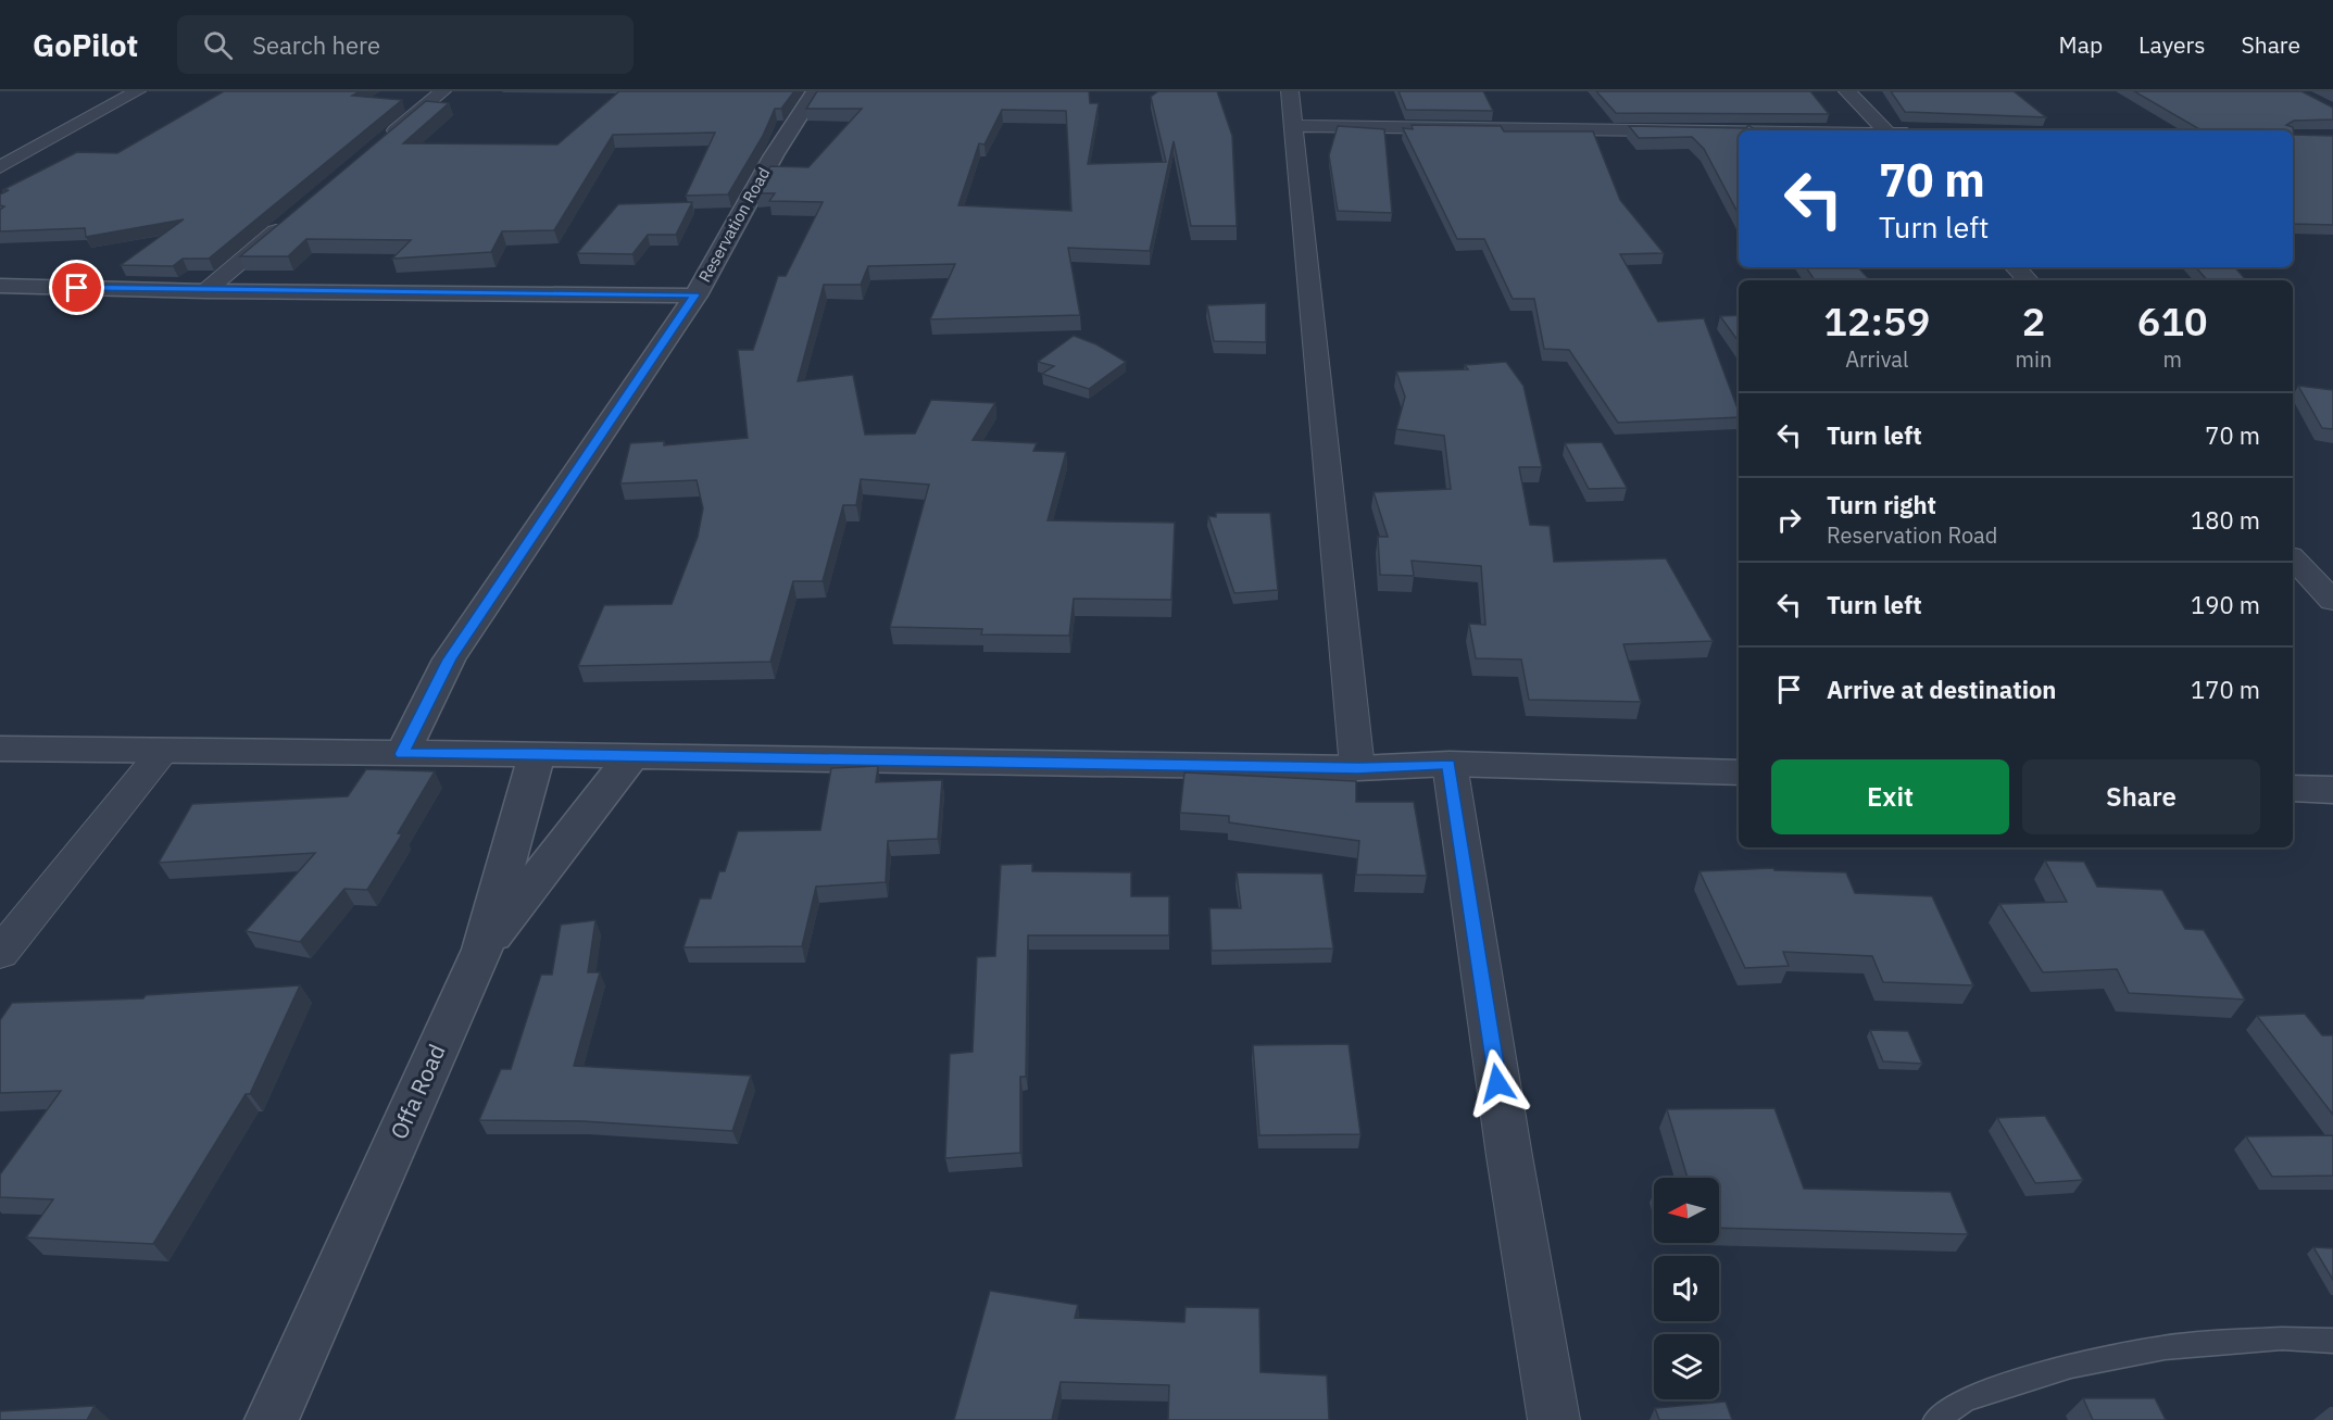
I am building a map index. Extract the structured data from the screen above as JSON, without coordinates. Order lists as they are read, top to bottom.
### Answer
{
  "streets": {
    "street": ["Reservation Road", "Offa Road"]
  },
  "north": "left",
  "page": {
    "header": "GoPilot",
    "search": "Search here",
    "nav": ["Map", "Layers", "Share"],
    "turn": ["70 m", "Turn left"],
    "eta": [
      "12:59",
      "Arrival",
      "2",
      "min",
      "610",
      "m"
    ],
    "list": [
      {
        "name": "Turn left",
        "value": "70 m"
      },
      {
        "name": "Turn right",
        "note": "Reservation Road",
        "value": "180 m"
      },
      {
        "name": "Turn left",
        "value": "190 m"
      },
      {
        "name": "Arrive at destination",
        "value": "170 m"
      }
    ],
    "buttons": ["Exit", "Share"]
  }
}
